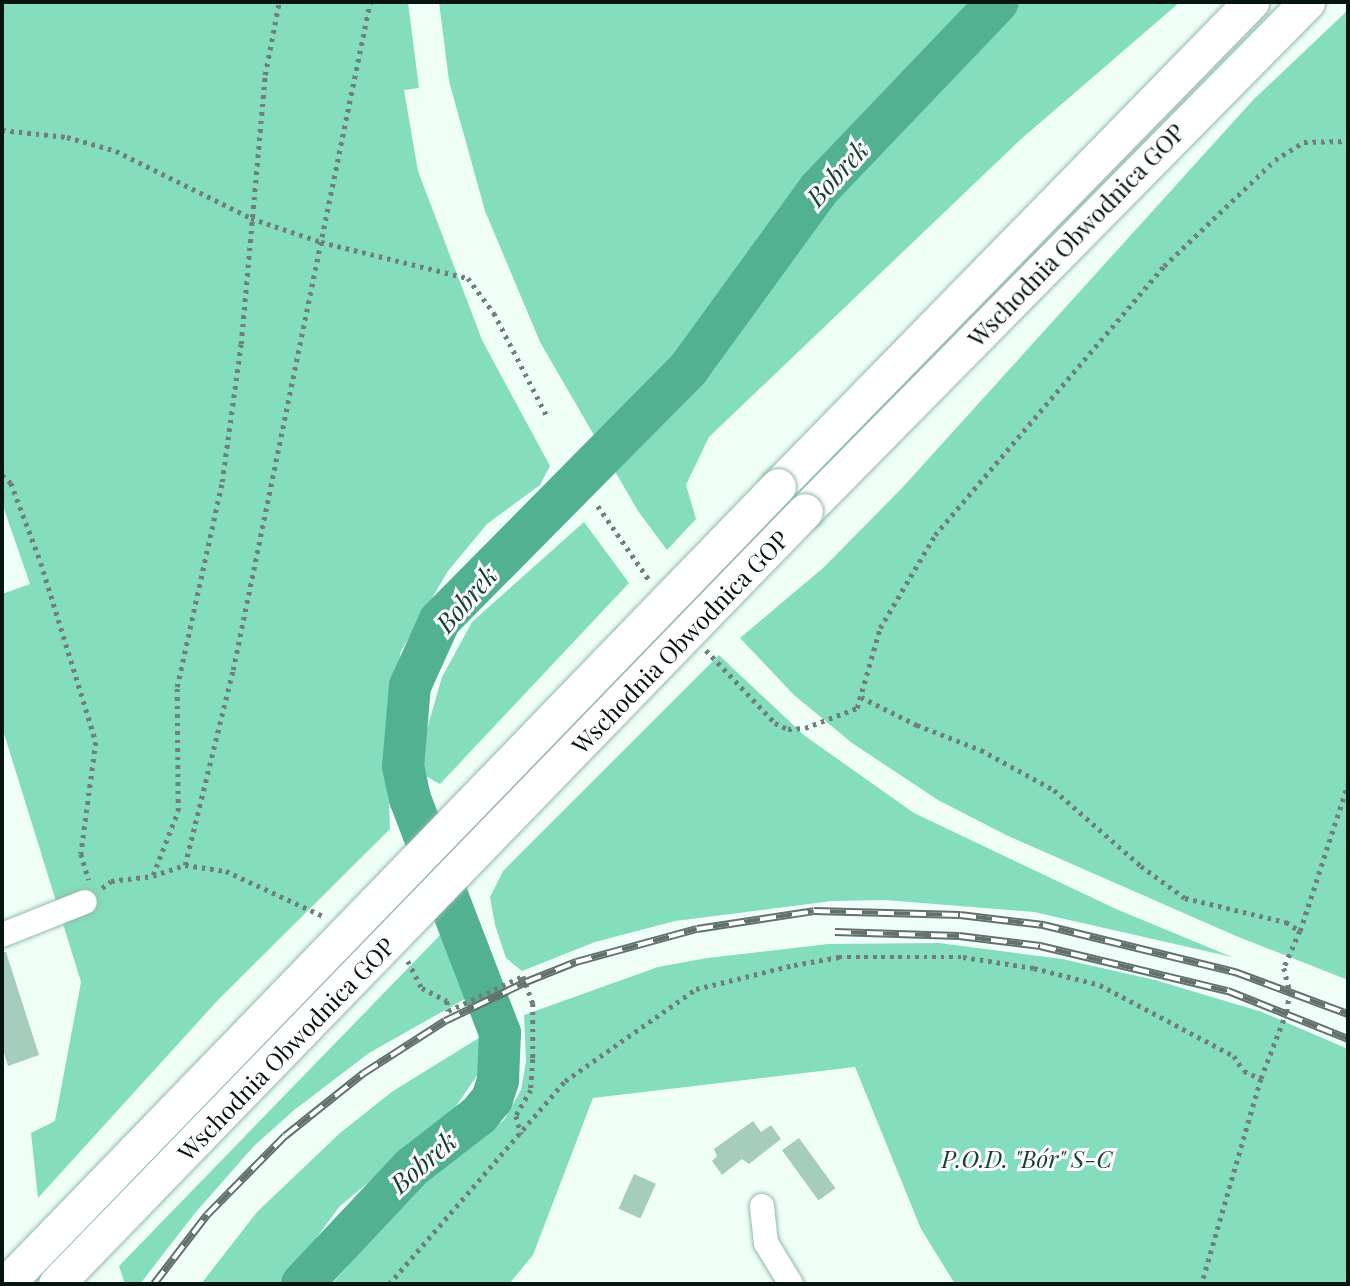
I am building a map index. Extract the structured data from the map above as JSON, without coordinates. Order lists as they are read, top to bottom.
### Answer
{
  "streets": {
    "highway": ["Wschodnia Obwodnica GOP"]
  },
  "water": ["Bobrek"],
  "parks": ["P.O.D. \"Bór\" S-C"]
}
